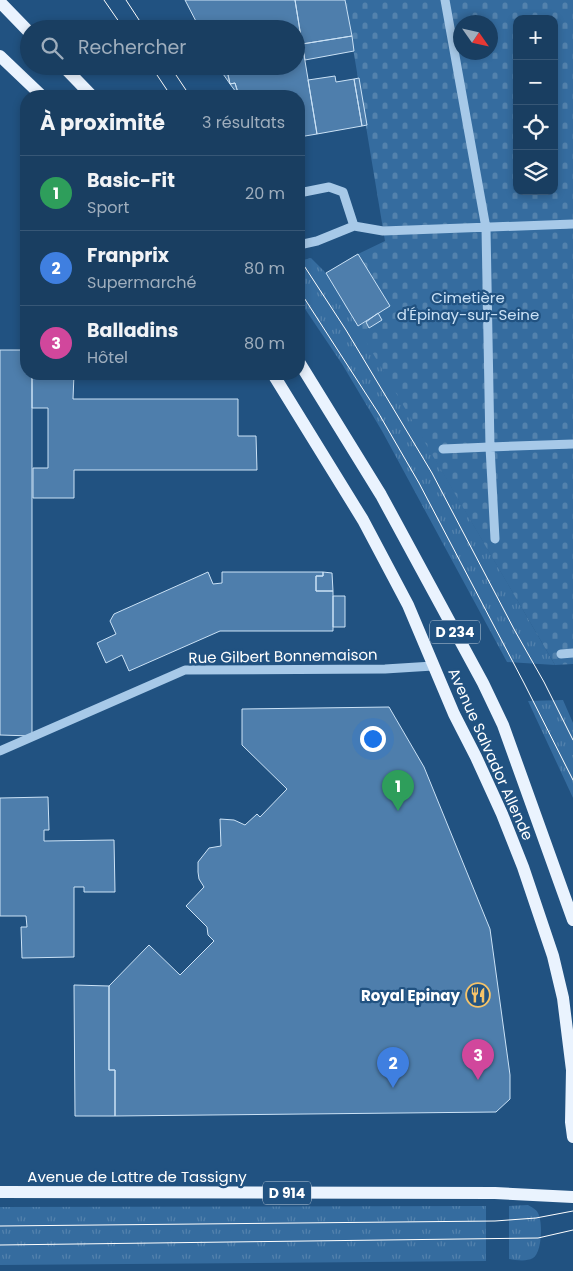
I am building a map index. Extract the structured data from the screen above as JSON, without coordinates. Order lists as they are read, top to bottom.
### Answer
{
  "streets": {
    "main road": [
      "D 234",
      "Avenue Salvador Allende",
      "Avenue de Lattre de Tassigny",
      "D 914"
    ],
    "street": ["Rue Gilbert Bonnemaison"]
  },
  "crossings": [
    ["Rue Gilbert Bonnemaison", "Avenue Salvador Allende"]
  ],
  "parks": ["Cimetière d'Épinay-sur-Seine"],
  "places": {
    "restaurant": ["Royal Epinay"]
  },
  "north": "bottom right",
  "page": {
    "map_buttons": ["+", "−"],
    "search": "Rechercher",
    "heading": ["À proximité", "3 résultats"],
    "list": [
      {
        "mark": "1",
        "name": "Basic-Fit",
        "note": "Sport",
        "value": "20 m"
      },
      {
        "mark": "2",
        "name": "Franprix",
        "note": "Supermarché",
        "value": "80 m"
      },
      {
        "mark": "3",
        "name": "Balladins",
        "note": "Hôtel",
        "value": "80 m"
      }
    ],
    "pins": ["1", "3", "2"]
  }
}
